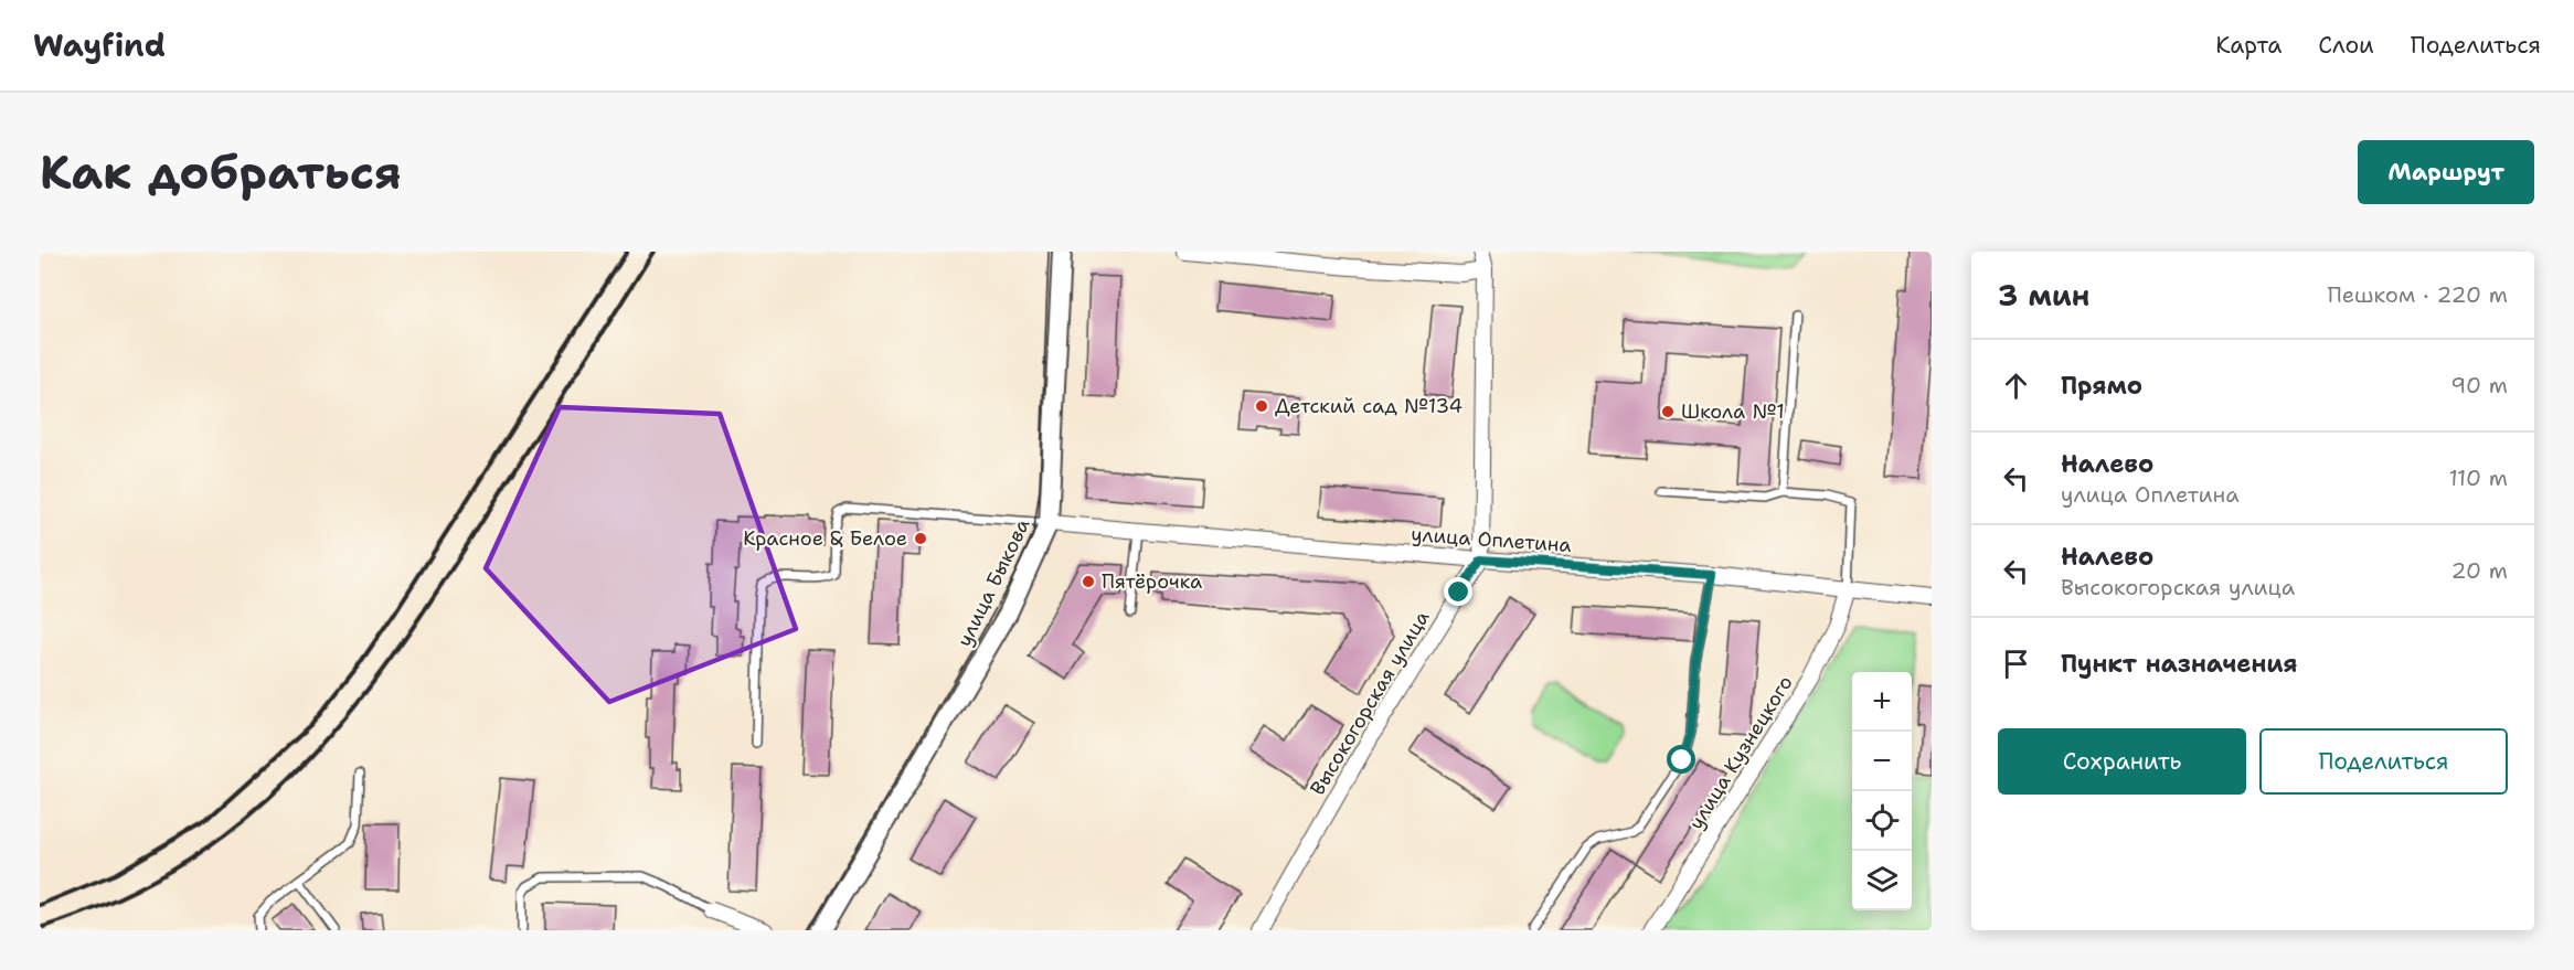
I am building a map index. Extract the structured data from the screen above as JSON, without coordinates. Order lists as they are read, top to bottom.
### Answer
{
  "streets": {
    "street": [
      "улица Оплетина",
      "улица Быкова",
      "Высокогорская улица",
      "улица Кузнецкого"
    ]
  },
  "crossings": [
    ["улица Оплетина", "улица Быкова"],
    ["улица Оплетина", "Высокогорская улица"],
    ["улица Оплетина", "улица Кузнецкого"]
  ],
  "places": [
    "Детский сад №134",
    "Школа №1",
    "Красное & Белое",
    "Пятёрочка"
  ],
  "page": {
    "header": "Wayfind",
    "nav": ["Карта", "Слои", "Поделиться"],
    "buttons": [
      "Маршрут",
      ["Сохранить", "Поделиться"]
    ],
    "title": "Как добраться",
    "heading": ["3 мин", "Пешком · 220 m"],
    "list": [
      ["Прямо", "90 m"],
      ["Налево", "улица Оплетина", "110 m"],
      ["Налево", "Высокогорская улица", "20 m"],
      "Пункт назначения"
    ],
    "map_buttons": ["+", "−"]
  }
}
